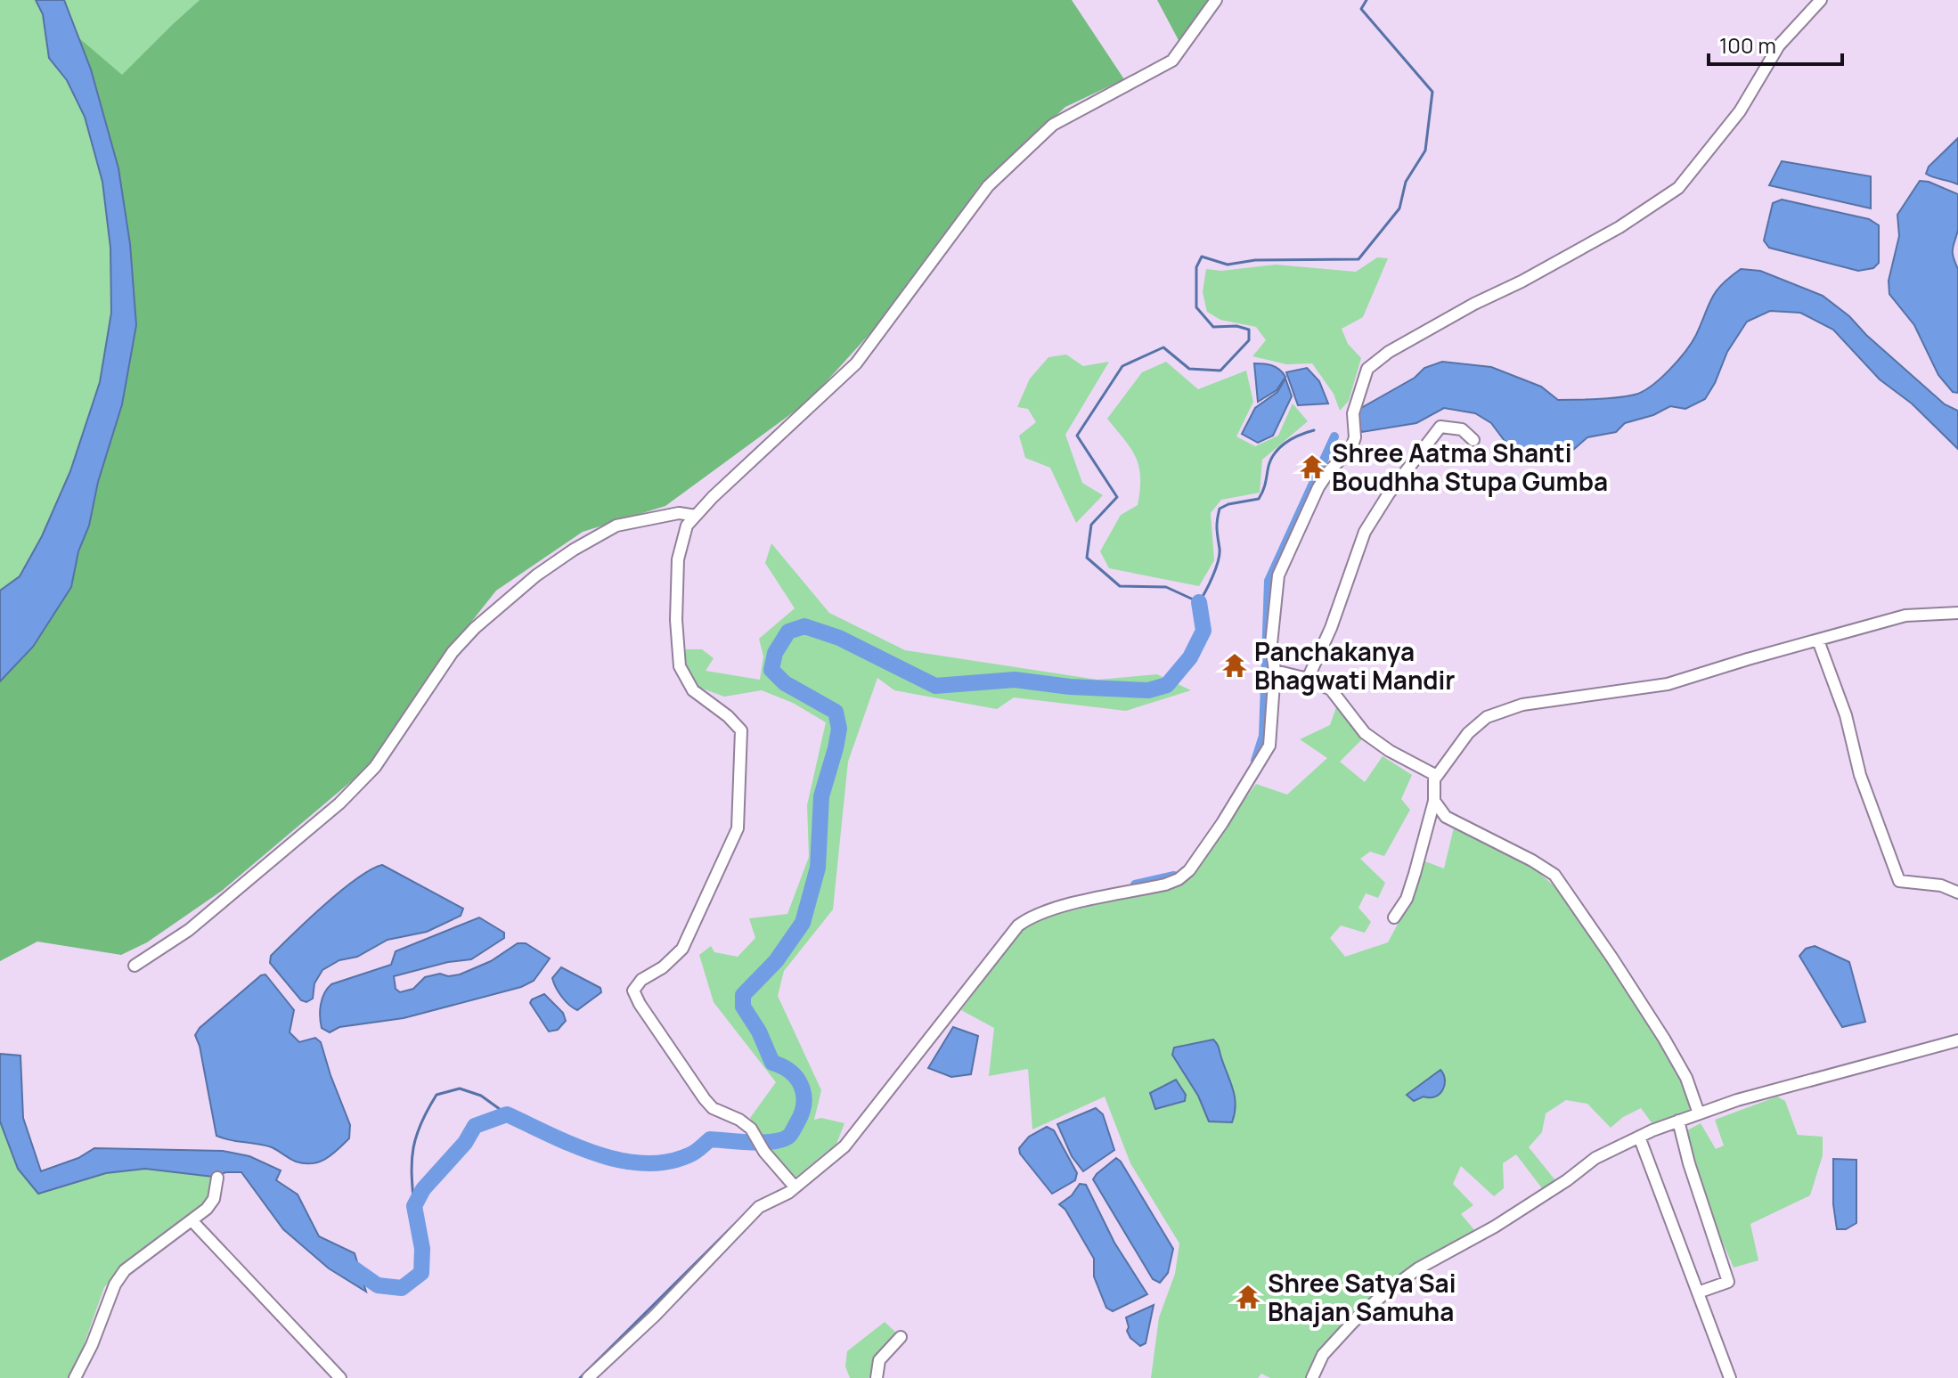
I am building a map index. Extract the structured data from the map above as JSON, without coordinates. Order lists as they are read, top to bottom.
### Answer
{
  "places": {
    "temple": ["Shree Aatma Shanti Boudhha Stupa Gumba", "Panchakanya Bhagwati Mandir", "Shree Satya Sai Bhajan Samuha"]
  },
  "scale_bar": "100 m"
}
